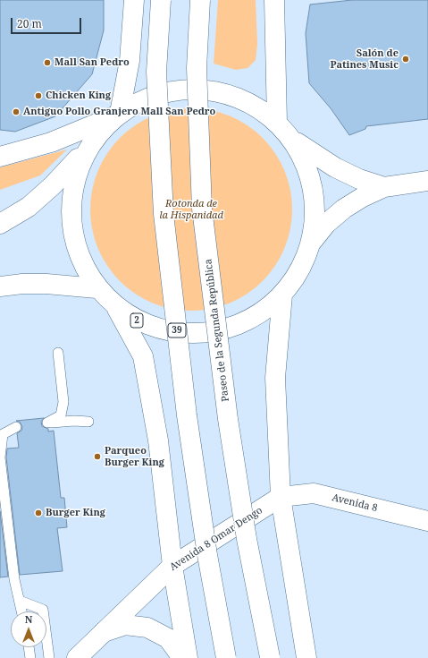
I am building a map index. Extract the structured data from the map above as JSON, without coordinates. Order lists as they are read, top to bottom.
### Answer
{
  "streets": {
    "main road": [
      "2",
      "39",
      "Paseo de la Segunda República",
      "Avenida 8",
      "Avenida 8 Omar Dengo"
    ]
  },
  "crossings": [
    ["Avenida 8", "Avenida 8 Omar Dengo"]
  ],
  "parks": ["Rotonda de la Hispanidad"],
  "places": [
    "Salón de Patines Music",
    "Mall San Pedro",
    "Chicken King",
    "Antiguo Pollo Granjero Mall San Pedro",
    "Parqueo Burger King",
    "Burger King"
  ],
  "scale_bar": "20 m",
  "north": "top"
}
